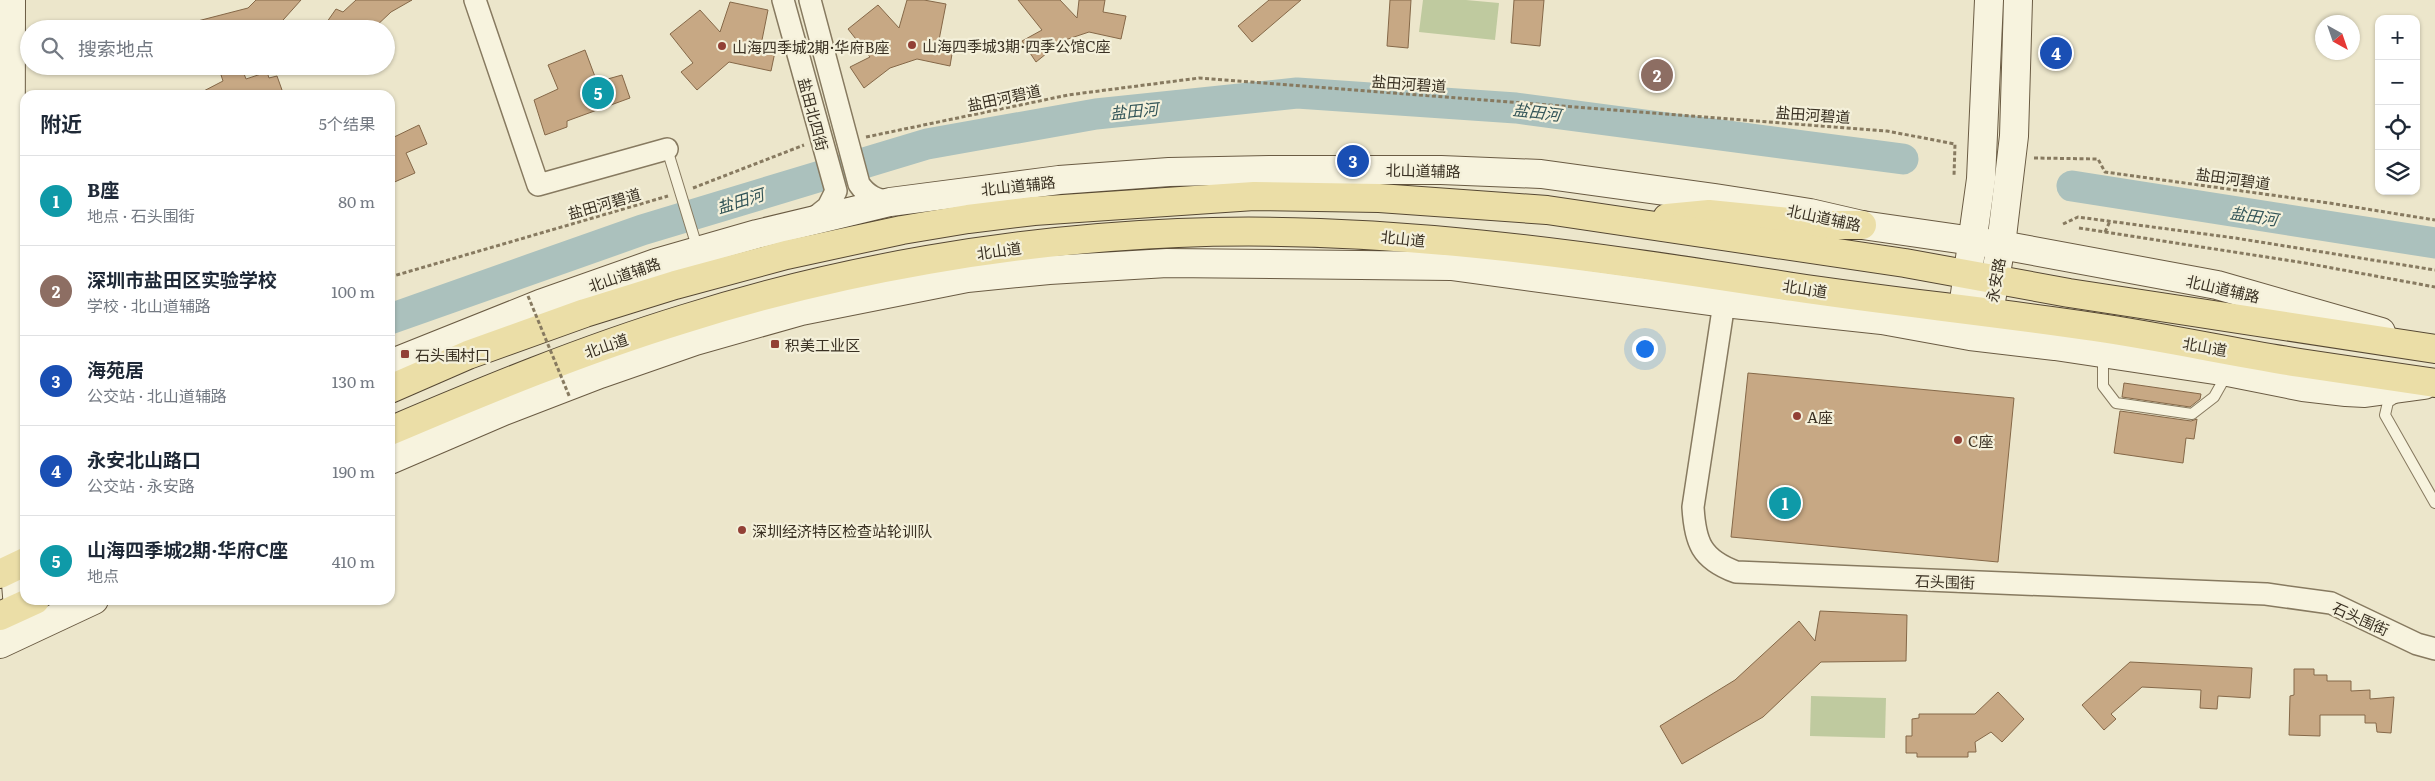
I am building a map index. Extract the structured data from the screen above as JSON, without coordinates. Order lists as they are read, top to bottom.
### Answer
{
  "streets": {
    "main road": ["北山道"],
    "street": [
      "盐田北四街",
      "北山道辅路",
      "永安路",
      "石头围街"
    ],
    "path": ["盐田河碧道"]
  },
  "crossings": [
    ["盐田河碧道", "盐田北四街"],
    ["盐田北四街", "北山道辅路"],
    ["北山道辅路", "北山道"],
    ["北山道辅路", "永安路"],
    ["北山道", "永安路"]
  ],
  "water": ["盐田河"],
  "places": {
    "other": [
      "山海四季城3期·四季公馆C座",
      "山海四季城2期·华府B座",
      "A座",
      "C座",
      "深圳经济特区检查站轮训队"
    ],
    "transit": ["积美工业区", "石头围村口"]
  },
  "north": "bottom right",
  "page": {
    "map_buttons": ["+", "−"],
    "search": "搜索地点",
    "pins": [
      "4",
      "2",
      "5",
      "3",
      "1"
    ],
    "heading": ["附近", "5个结果"],
    "list": [
      {
        "mark": "1",
        "name": "B座",
        "note": "地点 · 石头围街",
        "value": "80 m"
      },
      {
        "mark": "2",
        "name": "深圳市盐田区实验学校",
        "note": "学校 · 北山道辅路",
        "value": "100 m"
      },
      {
        "mark": "3",
        "name": "海苑居",
        "note": "公交站 · 北山道辅路",
        "value": "130 m"
      },
      {
        "mark": "4",
        "name": "永安北山路口",
        "note": "公交站 · 永安路",
        "value": "190 m"
      },
      {
        "mark": "5",
        "name": "山海四季城2期·华府C座",
        "note": "地点",
        "value": "410 m"
      }
    ]
  }
}
